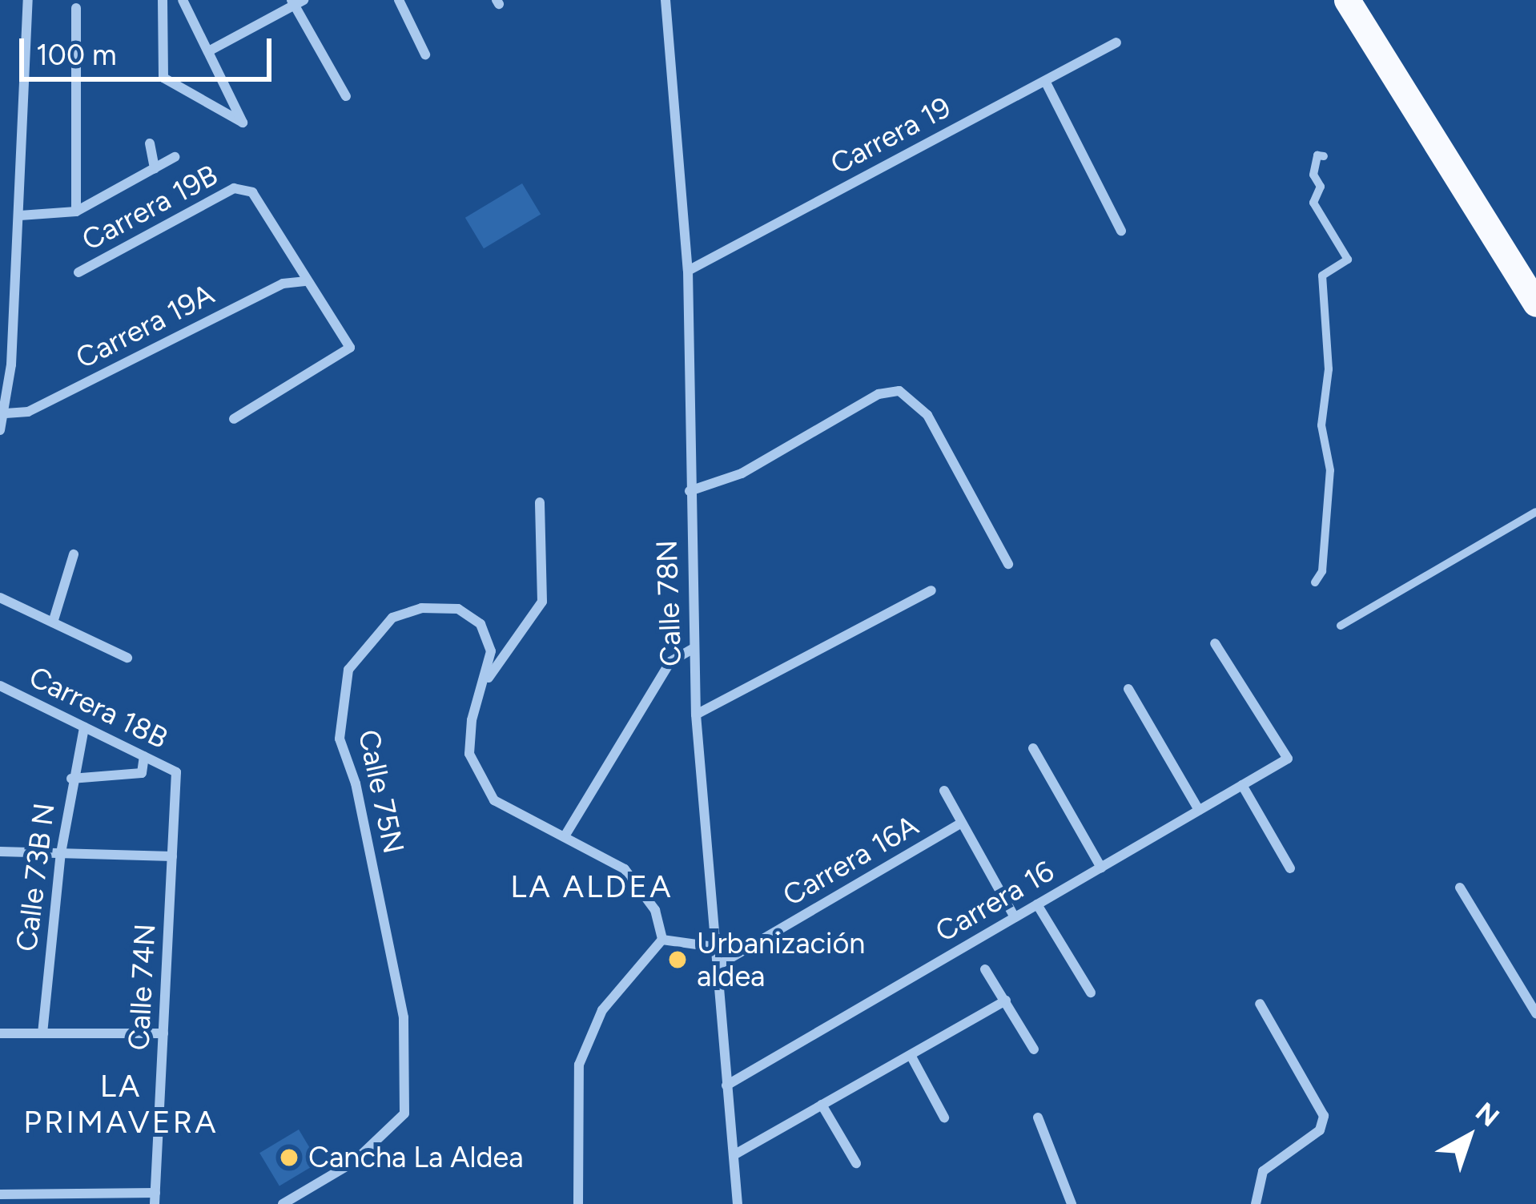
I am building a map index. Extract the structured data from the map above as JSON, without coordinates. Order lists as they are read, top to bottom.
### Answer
{
  "streets": {
    "street": [
      "Carrera 19",
      "Carrera 19B",
      "Carrera 19A",
      "Calle 78N",
      "Carrera 18B",
      "Calle 75N",
      "Carrera 16A",
      "Calle 73B N",
      "Carrera 16",
      "Calle 74N"
    ]
  },
  "crossings": [
    ["Carrera 19", "Calle 78N"],
    ["Carrera 19B", "Carrera 19A"],
    ["Calle 78N", "Carrera 16A"],
    ["Calle 78N", "Carrera 16"],
    ["Carrera 18B", "Calle 73B N"],
    ["Carrera 18B", "Calle 74N"]
  ],
  "districts": ["LA ALDEA", "LA PRIMAVERA"],
  "places": ["Urbanización aldea", "Cancha La Aldea"],
  "scale_bar": "100 m",
  "north": "top right"
}
